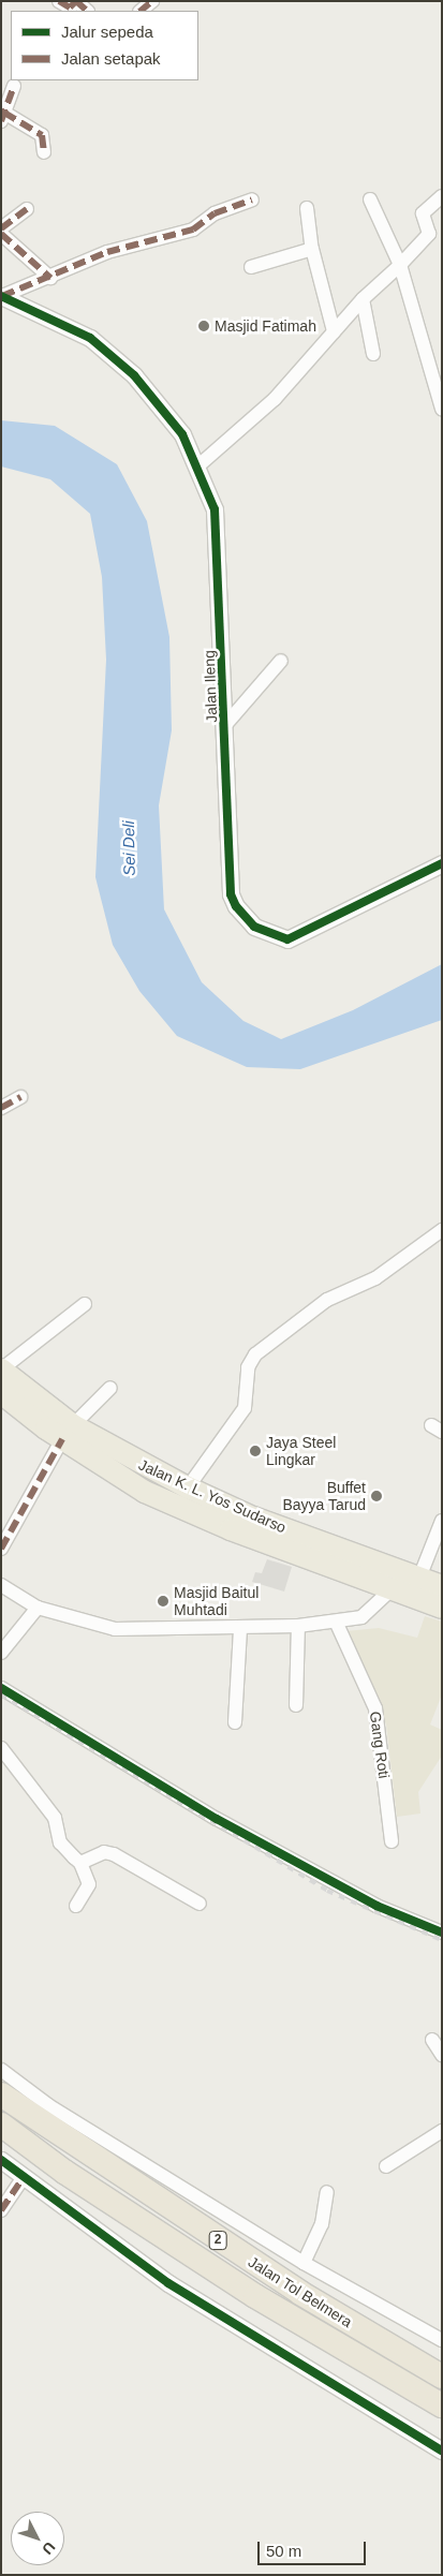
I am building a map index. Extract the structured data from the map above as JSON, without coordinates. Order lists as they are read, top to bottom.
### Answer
{
  "streets": {
    "highway": ["Jalan K. L. Yos Sudarso", "2", "Jalan Tol Belmera"],
    "street": ["Jalan Ileng", "Gang Roti"]
  },
  "water": ["Sei Deli"],
  "places": [
    "Masjid Fatimah",
    "Jaya Steel Lingkar",
    "Buffet Bayya Tarud",
    "Masjid Baitul Muhtadi"
  ],
  "legend": ["Jalur sepeda", "Jalan setapak"],
  "scale_bar": "50 m",
  "north": "bottom right"
}
